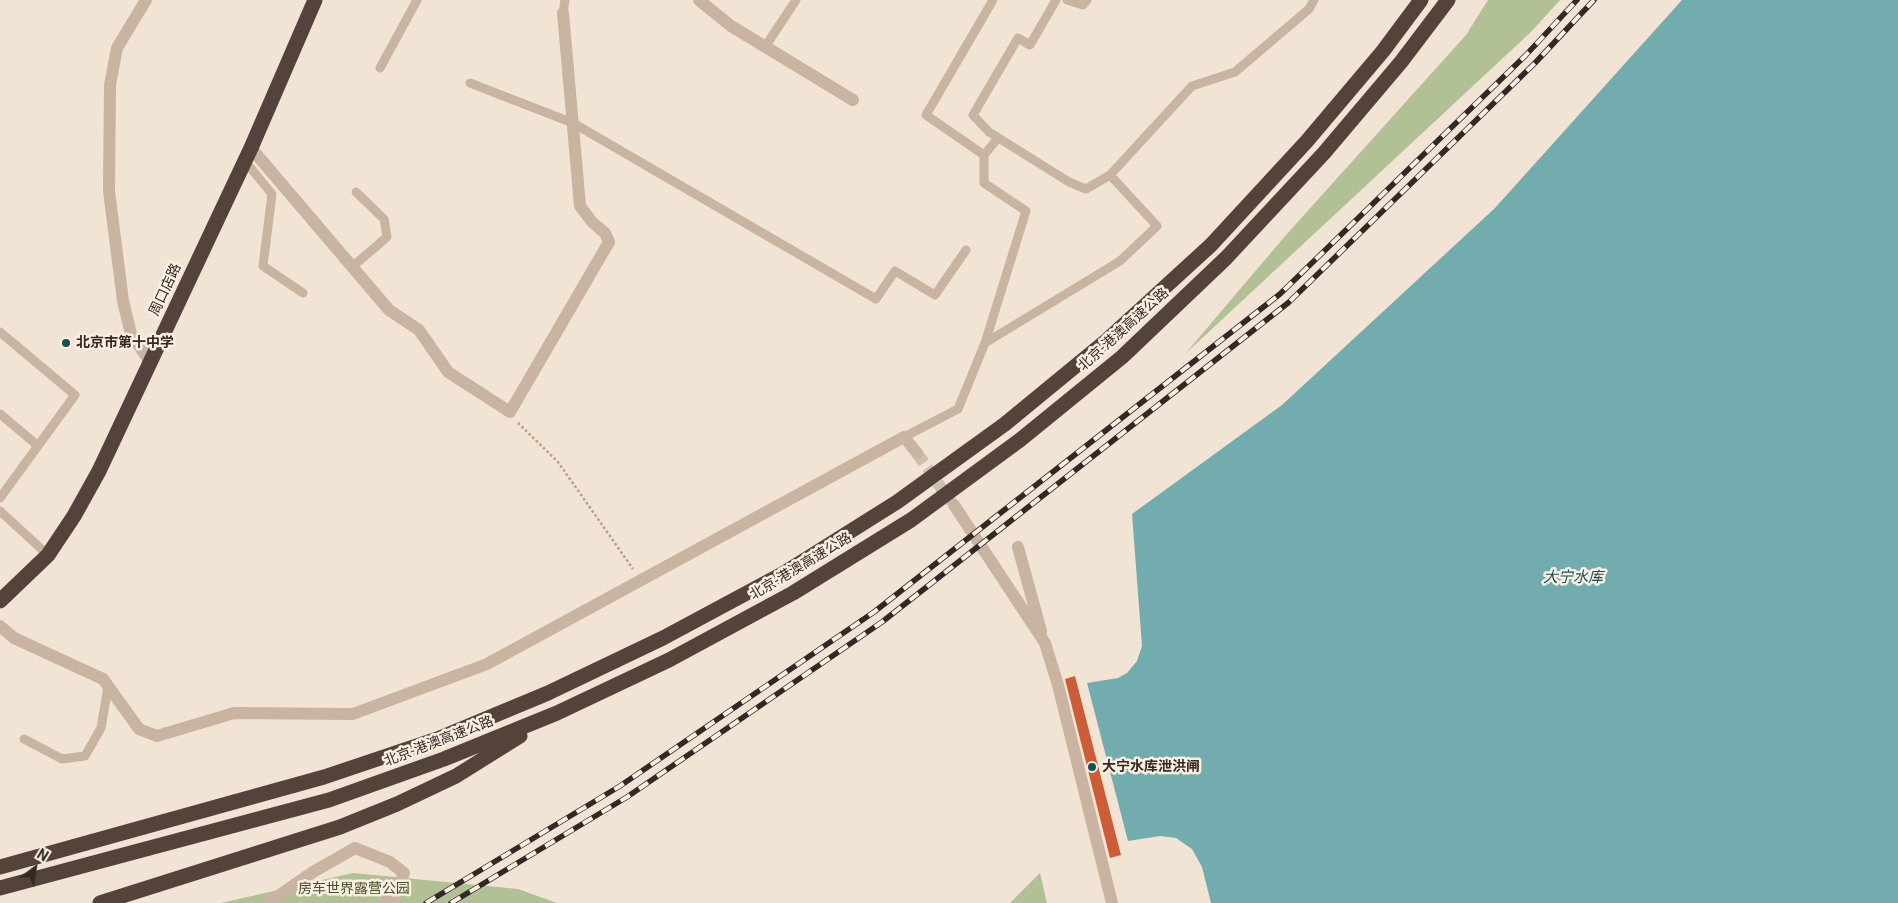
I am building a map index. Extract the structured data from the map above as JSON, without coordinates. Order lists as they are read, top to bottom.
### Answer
{
  "streets": {
    "highway": ["周口店路", "北京-港澳高速公路"]
  },
  "water": ["大宁水库"],
  "parks": ["房车世界露营公园"],
  "places": ["北京市第十中学", "大宁水库泄洪闸"],
  "north": "top right"
}
